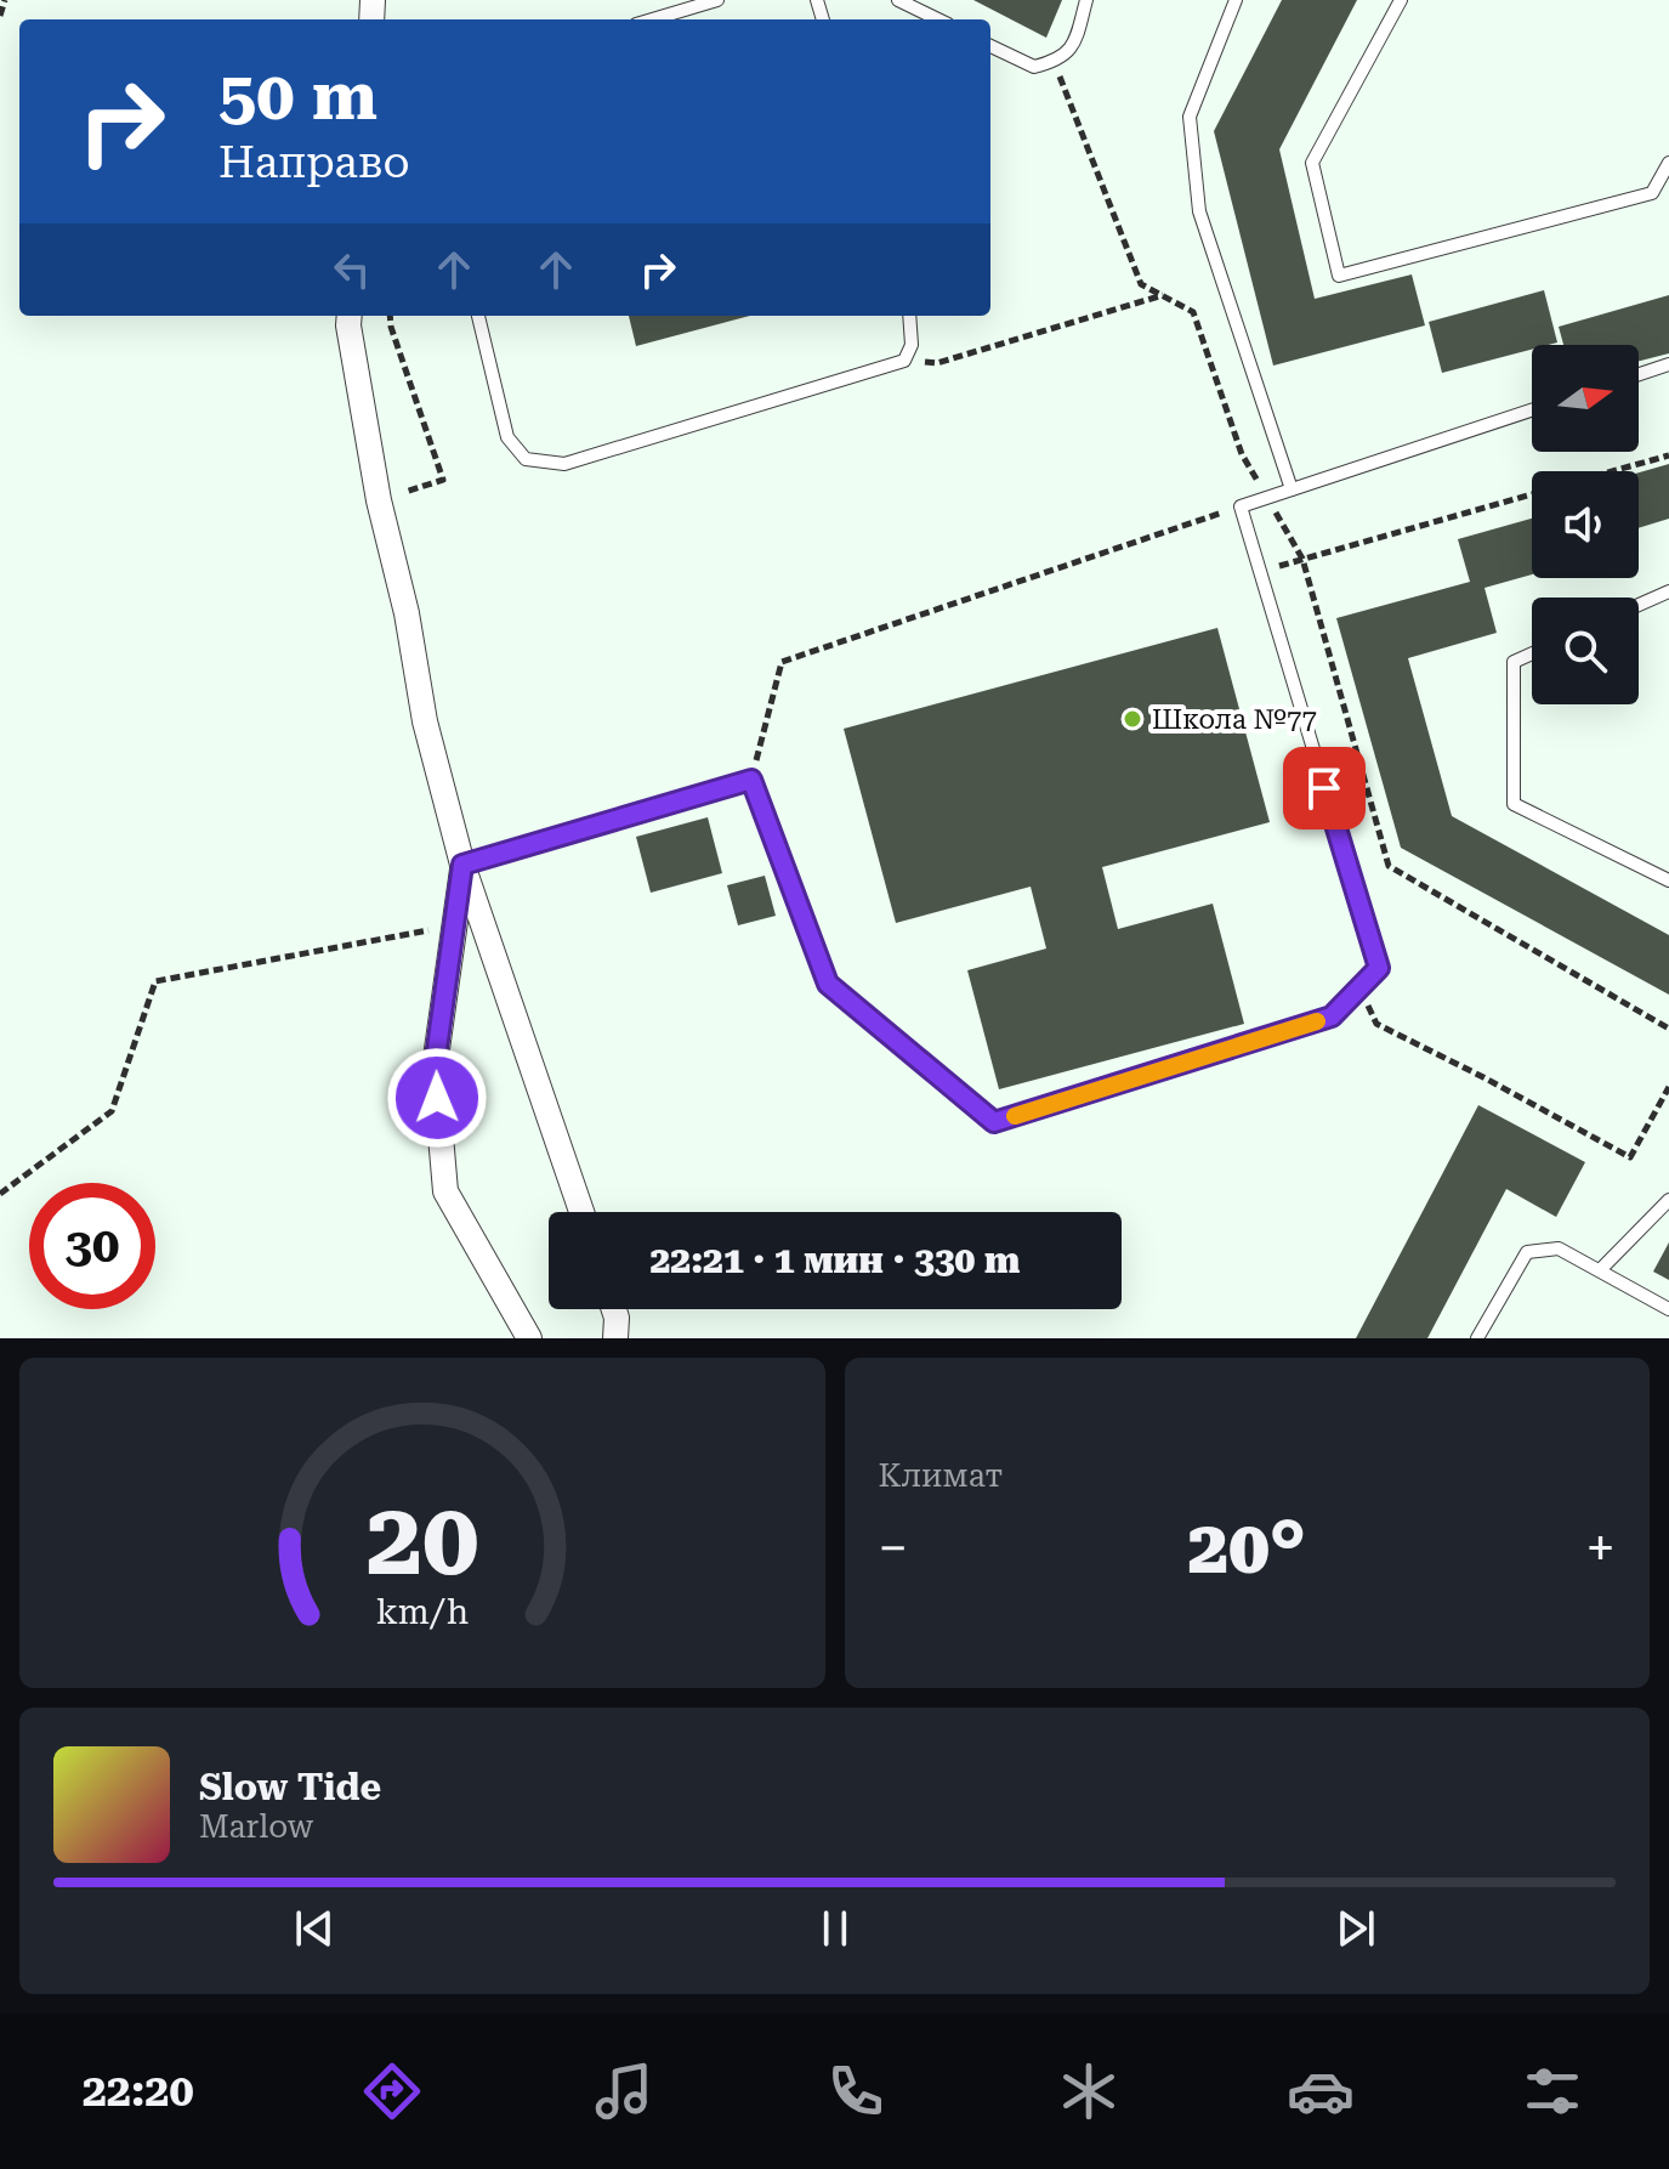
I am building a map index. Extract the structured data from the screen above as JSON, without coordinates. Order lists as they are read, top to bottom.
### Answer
{
  "places": ["Школа №77"],
  "north": "right",
  "page": {
    "turn": ["50 m", "Направо"],
    "limit": "30",
    "trip": "22:21 · 1 мин · 330 m",
    "tile": "Климат",
    "heat": ["−", "20°", "+"],
    "song": ["Slow Tide", "Marlow"],
    "tabs": "22:20",
    "gauge": ["20", "km/h"]
  }
}
